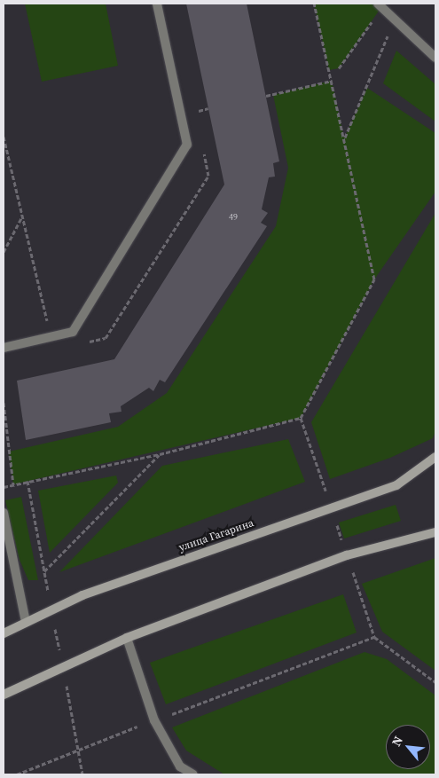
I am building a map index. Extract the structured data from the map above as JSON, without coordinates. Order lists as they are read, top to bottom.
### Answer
{
  "streets": {
    "main road": ["улица Гагарина"]
  },
  "house_numbers": ["49"],
  "north": "top left"
}
